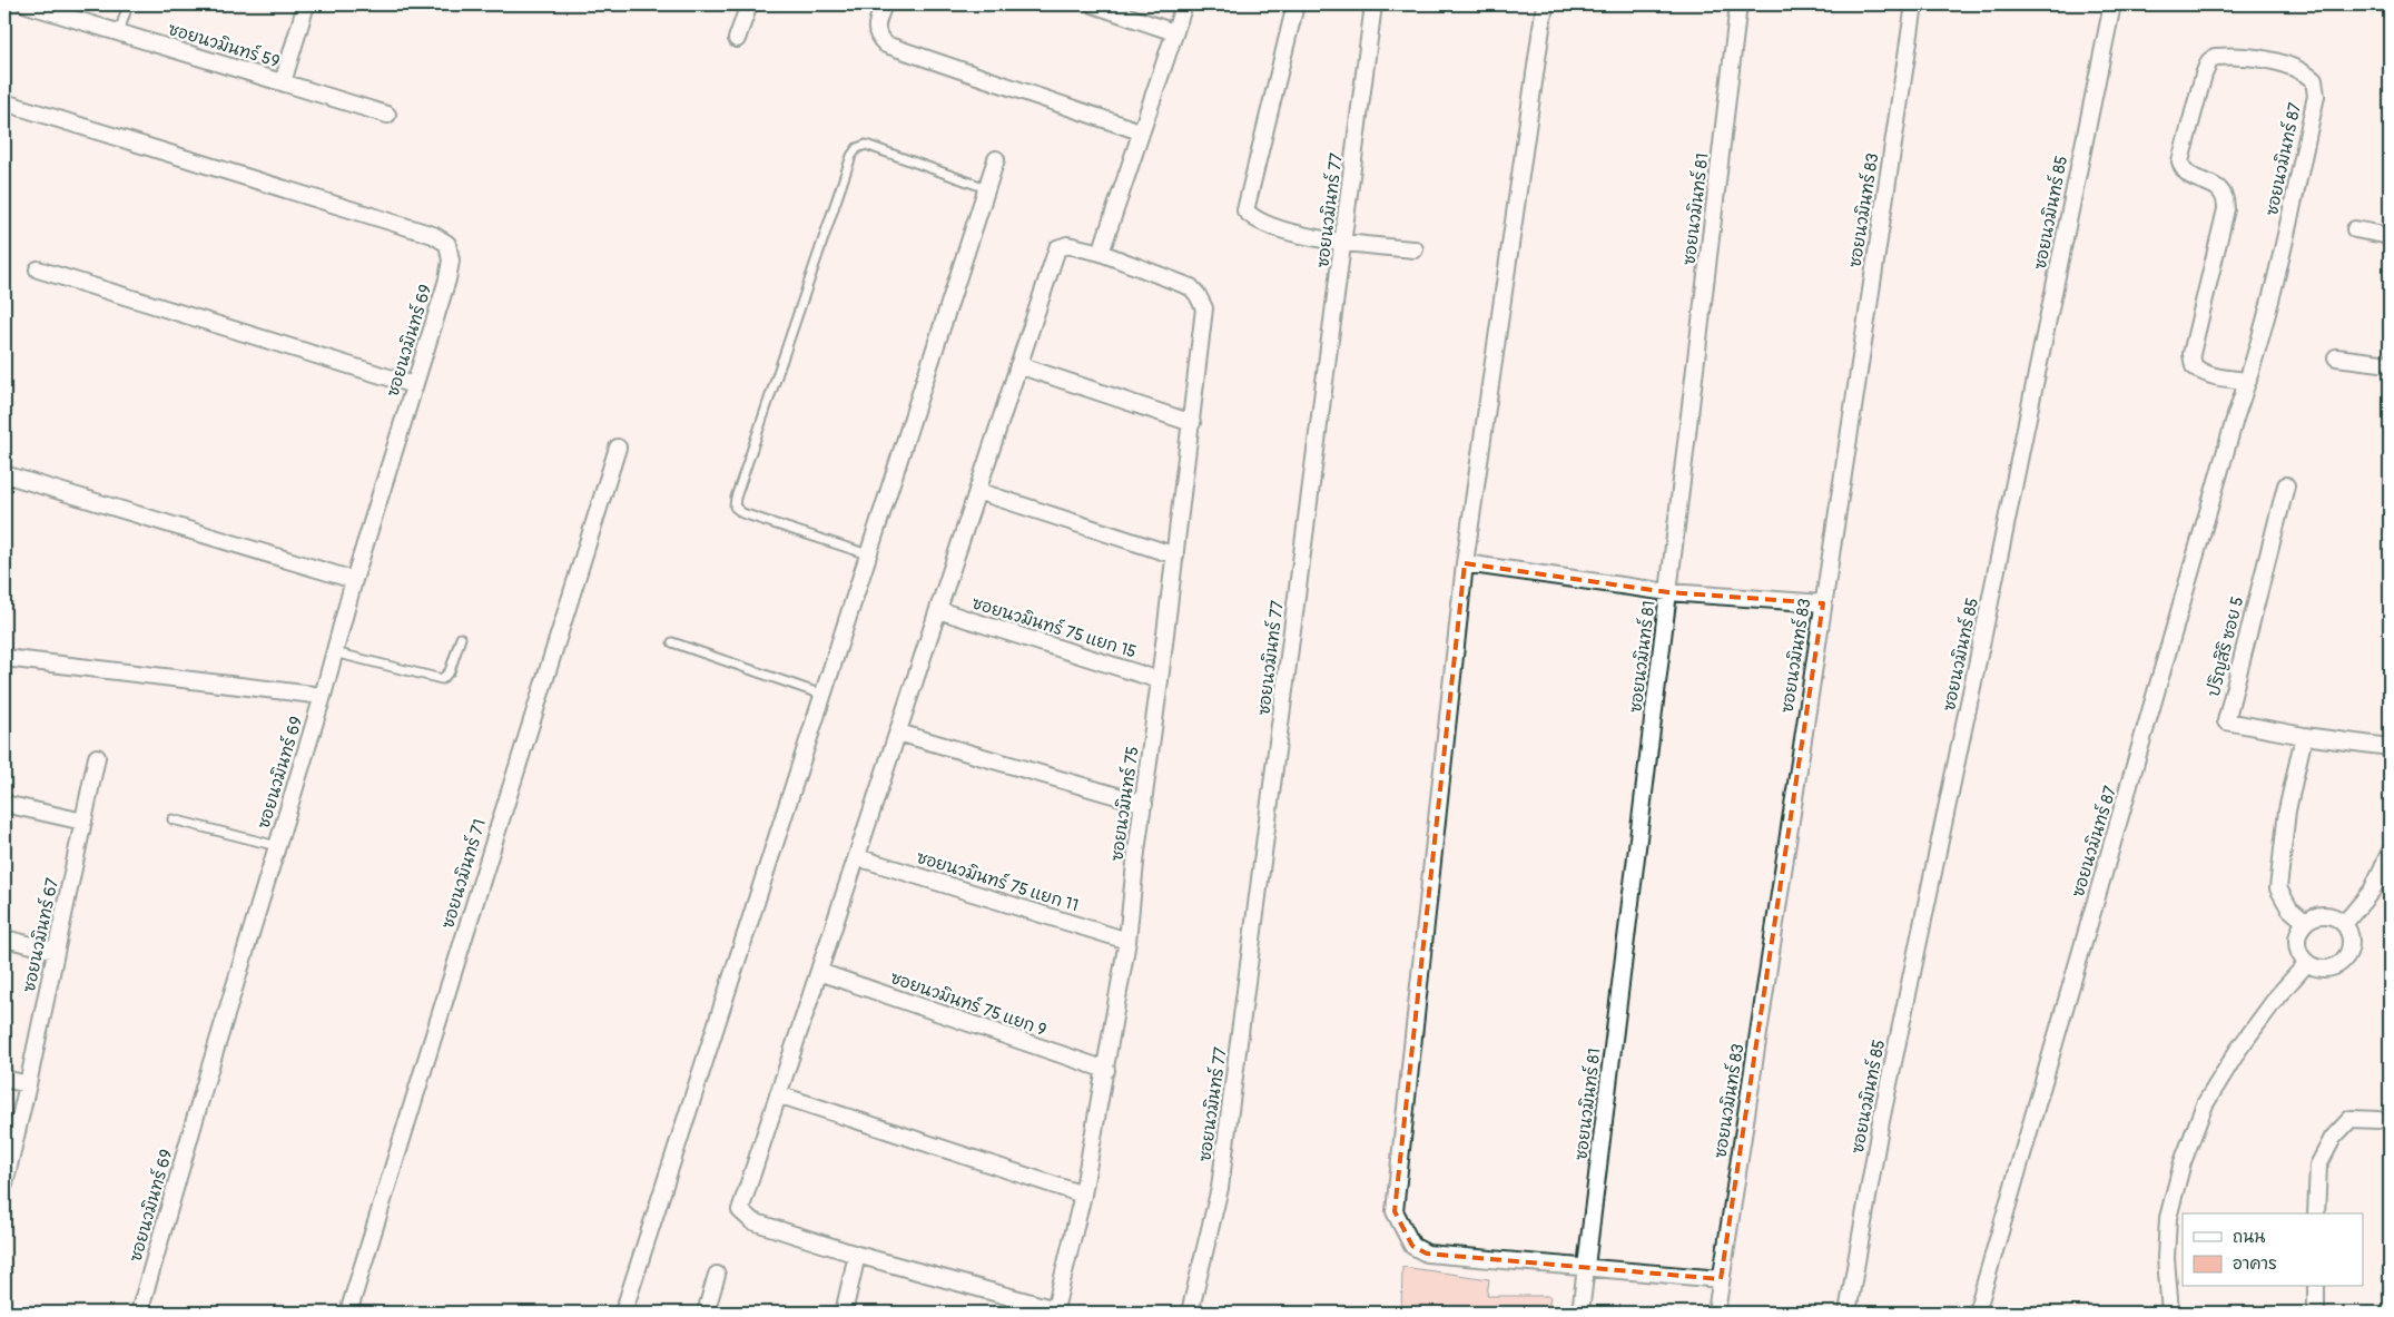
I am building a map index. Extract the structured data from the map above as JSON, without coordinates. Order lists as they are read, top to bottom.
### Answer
{
  "streets": {
    "street": [
      "ซอยนวมินทร์ 59",
      "ซอยนวมินทร์ 87",
      "ซอยนวมินทร์ 81",
      "ซอยนวมินทร์ 77",
      "ซอยนวมินทร์ 83",
      "ซอยนวมินทร์ 85",
      "ซอยนวมินทร์ 69",
      "ซอยนวมินทร์ 75 แยก 15",
      "ปริญสิริ ซอย 5",
      "ซอยนวมินทร์ 75",
      "ซอยนวมินทร์ 71",
      "ซอยนวมินทร์ 75 แยก 11",
      "ซอยนวมินทร์ 67",
      "ซอยนวมินทร์ 75 แยก 9"
    ]
  },
  "crossings": [
    ["ซอยนวมินทร์ 75 แยก 15", "ซอยนวมินทร์ 75"],
    ["ซอยนวมินทร์ 75", "ซอยนวมินทร์ 75 แยก 11"],
    ["ซอยนวมินทร์ 75", "ซอยนวมินทร์ 75 แยก 9"]
  ],
  "legend": ["ถนน", "อาคาร"]
}
